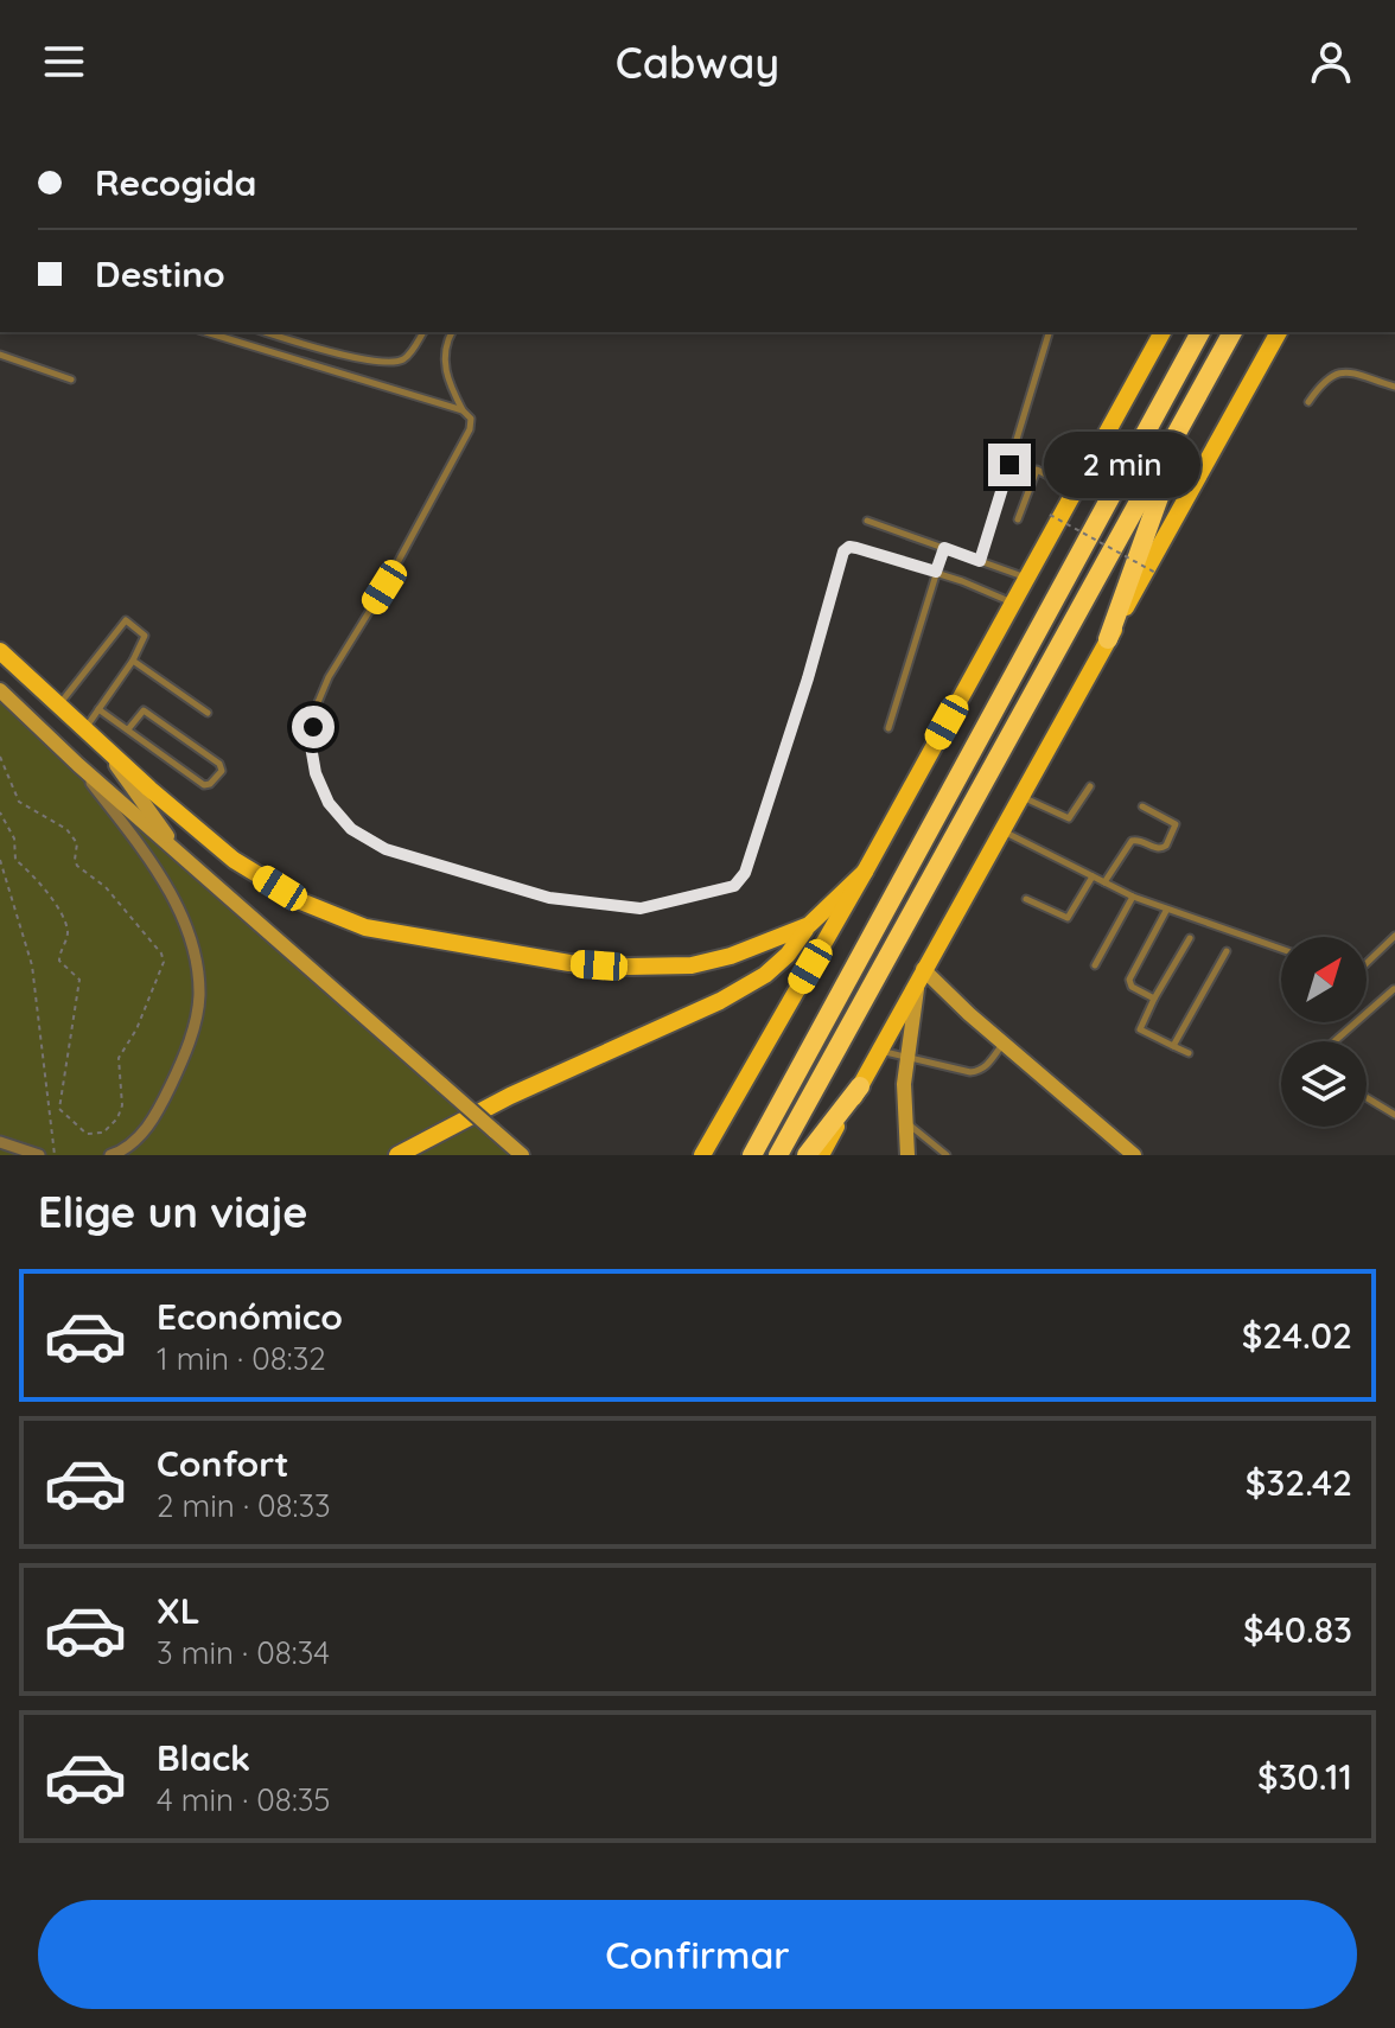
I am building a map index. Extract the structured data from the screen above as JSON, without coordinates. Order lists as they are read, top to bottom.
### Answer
{
  "north": "top right",
  "page": {
    "header": "Cabway",
    "banner": ["Recogida", "Destino"],
    "bubble": "2 min",
    "heading": "Elige un viaje",
    "list": [
      {
        "name": "Económico",
        "note": "1 min · 08:32",
        "value": "$24.02"
      },
      {
        "name": "Confort",
        "note": "2 min · 08:33",
        "value": "$32.42"
      },
      {
        "name": "XL",
        "note": "3 min · 08:34",
        "value": "$40.83"
      },
      {
        "name": "Black",
        "note": "4 min · 08:35",
        "value": "$30.11"
      }
    ],
    "buttons": "Confirmar"
  }
}
